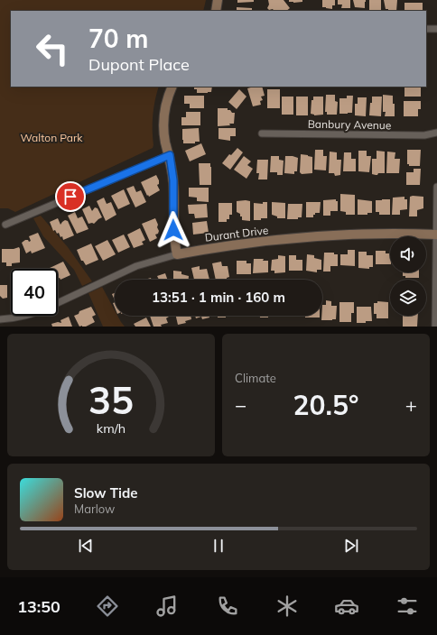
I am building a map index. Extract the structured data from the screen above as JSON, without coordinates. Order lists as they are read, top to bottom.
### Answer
{
  "streets": {
    "street": ["Banbury Avenue", "Durant Drive"]
  },
  "parks": ["Walton Park"],
  "page": {
    "turn": ["70 m", "Dupont Place"],
    "limit": "40",
    "trip": "13:51 · 1 min · 160 m",
    "tile": "Climate",
    "heat": ["−", "20.5°", "+"],
    "song": ["Slow Tide", "Marlow"],
    "tabs": "13:50",
    "gauge": ["35", "km/h"]
  }
}
